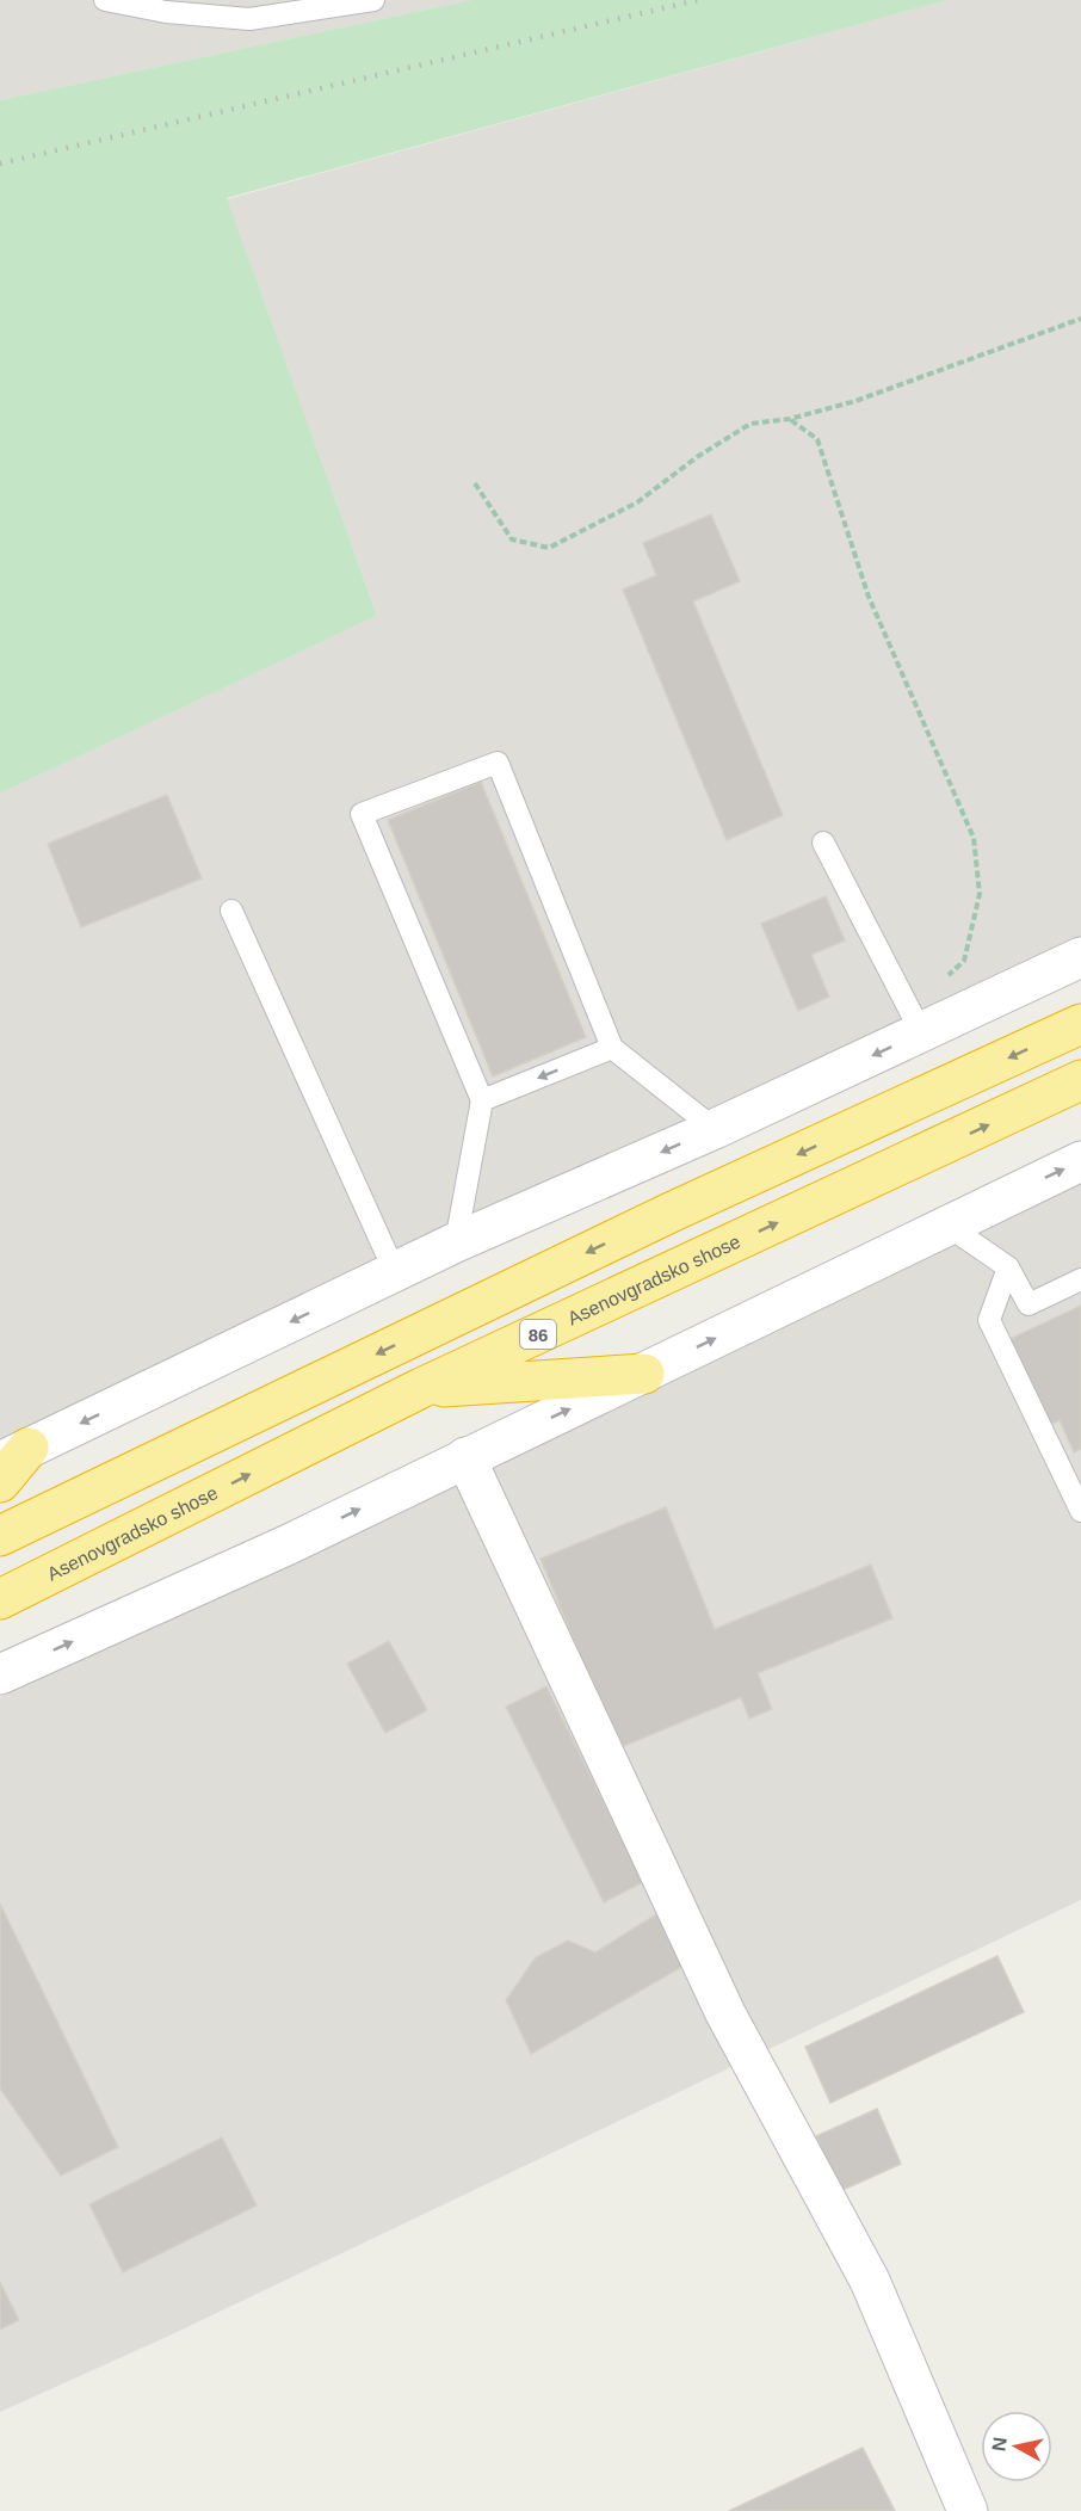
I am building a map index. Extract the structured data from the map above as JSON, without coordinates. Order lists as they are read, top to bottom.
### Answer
{
  "streets": {
    "highway": ["Asenovgradsko shose", "86"]
  },
  "north": "left"
}
